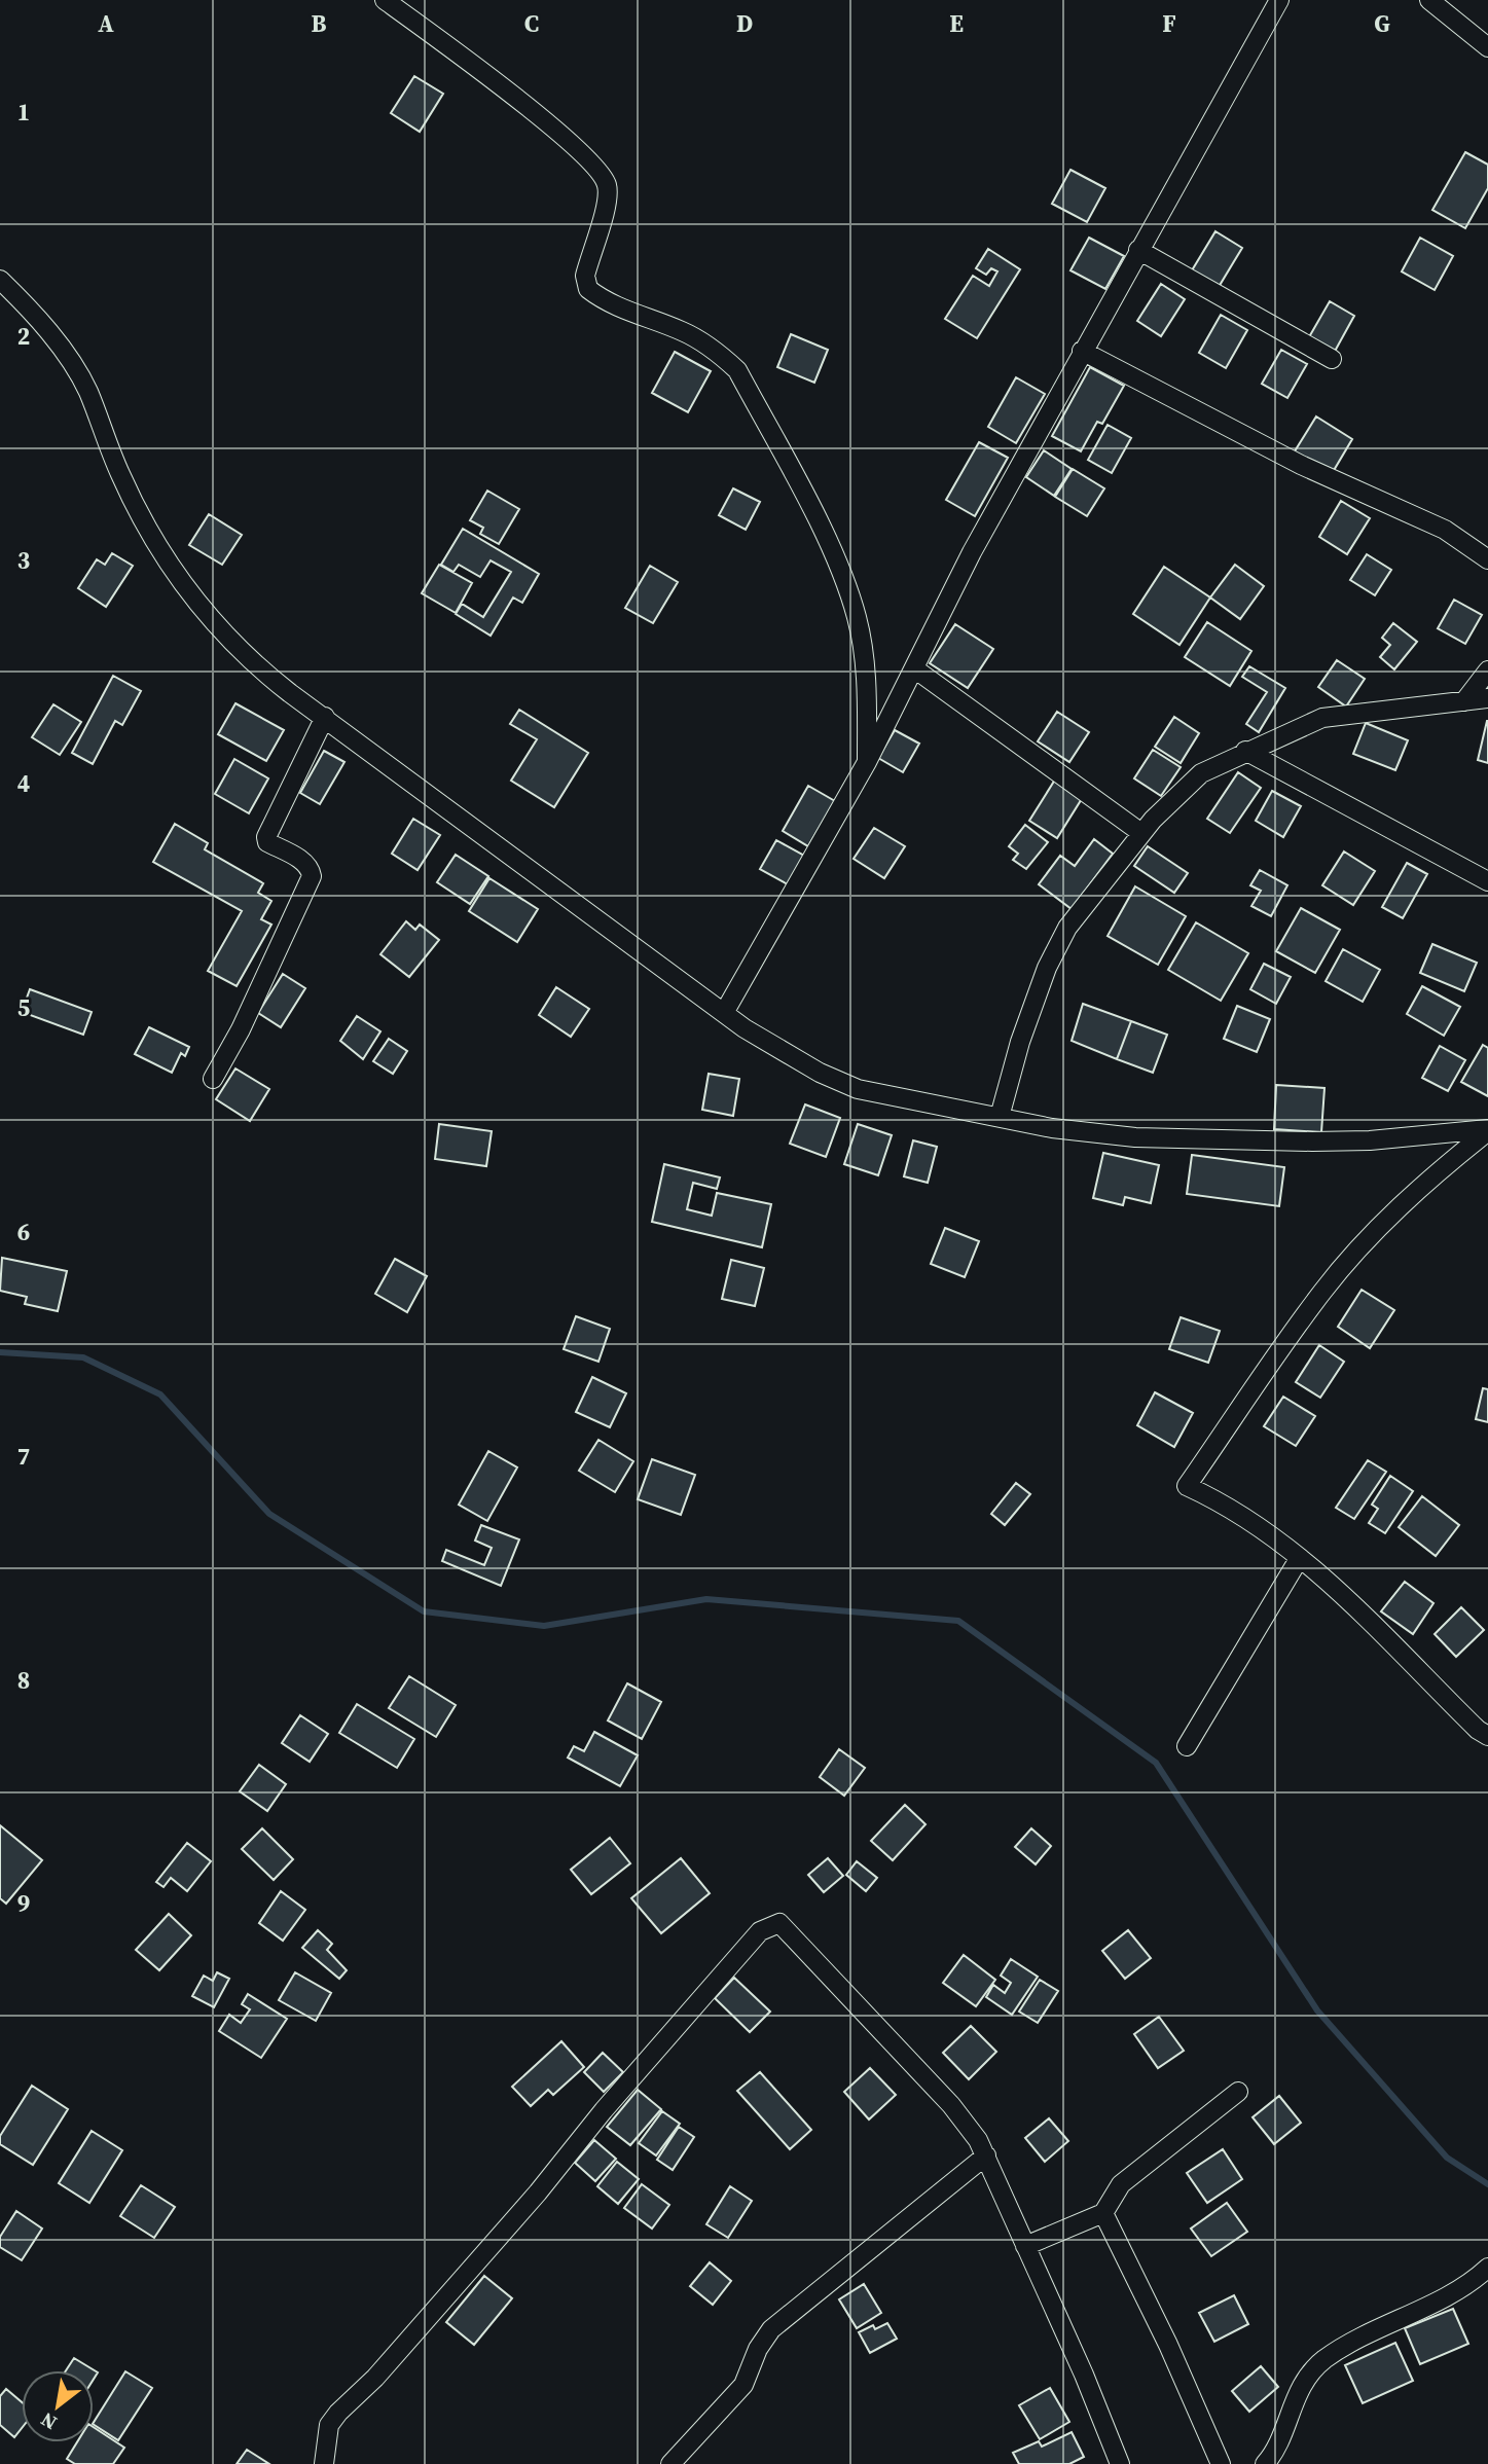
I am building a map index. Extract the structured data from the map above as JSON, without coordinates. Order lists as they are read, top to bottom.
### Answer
{
  "north": "bottom left",
  "grid": {
    "columns": [
      "A",
      "B",
      "C",
      "D",
      "E",
      "F",
      "G"
    ],
    "rows": [
      "1",
      "2",
      "3",
      "4",
      "5",
      "6",
      "7",
      "8",
      "9"
    ]
  }
}
